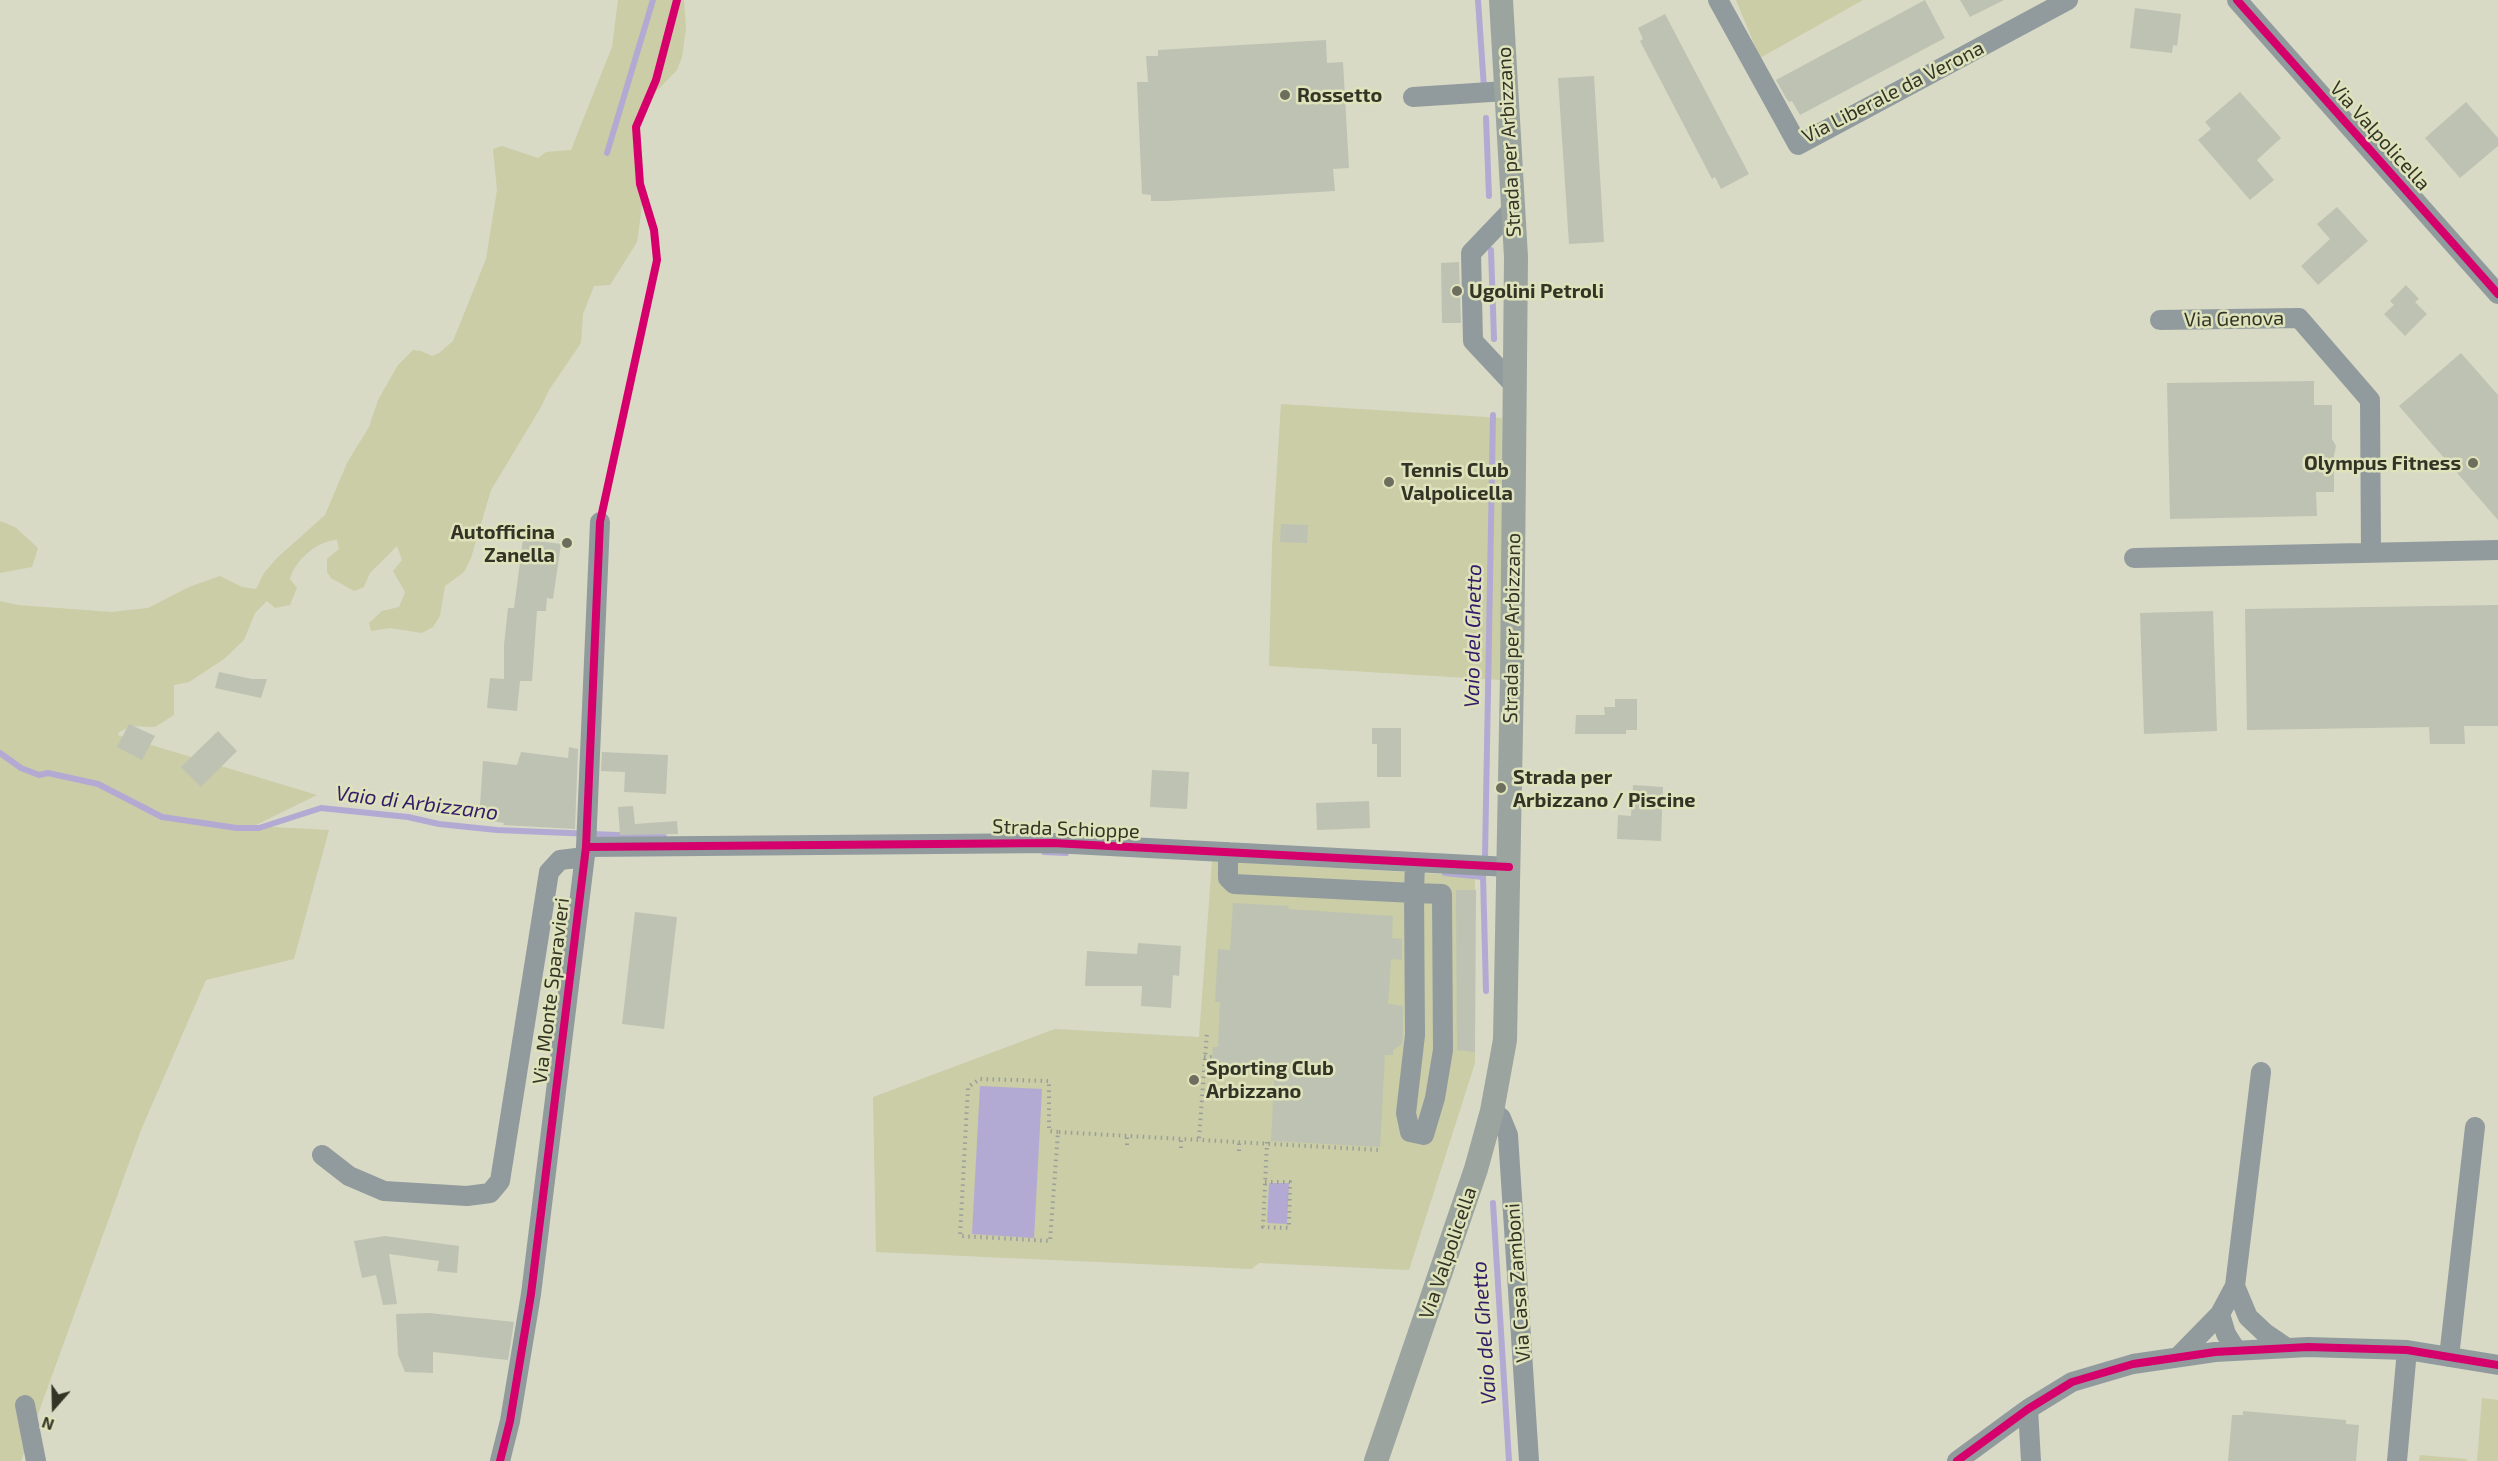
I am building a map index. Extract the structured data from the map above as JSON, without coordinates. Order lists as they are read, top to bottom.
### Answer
{
  "streets": {
    "main road": ["Via Valpolicella", "Strada per Arbizzano"],
    "street": [
      "Via Liberale da Verona",
      "Via Genova",
      "Strada Schioppe",
      "Via Monte Sparavieri",
      "Via Casa Zamboni"
    ]
  },
  "crossings": [
    ["Via Valpolicella", "Strada per Arbizzano"],
    ["Via Valpolicella", "Via Casa Zamboni"],
    ["Strada per Arbizzano", "Strada Schioppe"],
    ["Strada Schioppe", "Via Monte Sparavieri"]
  ],
  "water": ["Vaio del Ghetto", "Vaio di Arbizzano"],
  "places": [
    "Rossetto",
    "Ugolini Petroli",
    "Olympus Fitness",
    "Tennis Club Valpolicella",
    "Autofficina Zanella",
    "Strada per Arbizzano / Piscine",
    "Sporting Club Arbizzano"
  ],
  "north": "bottom"
}
